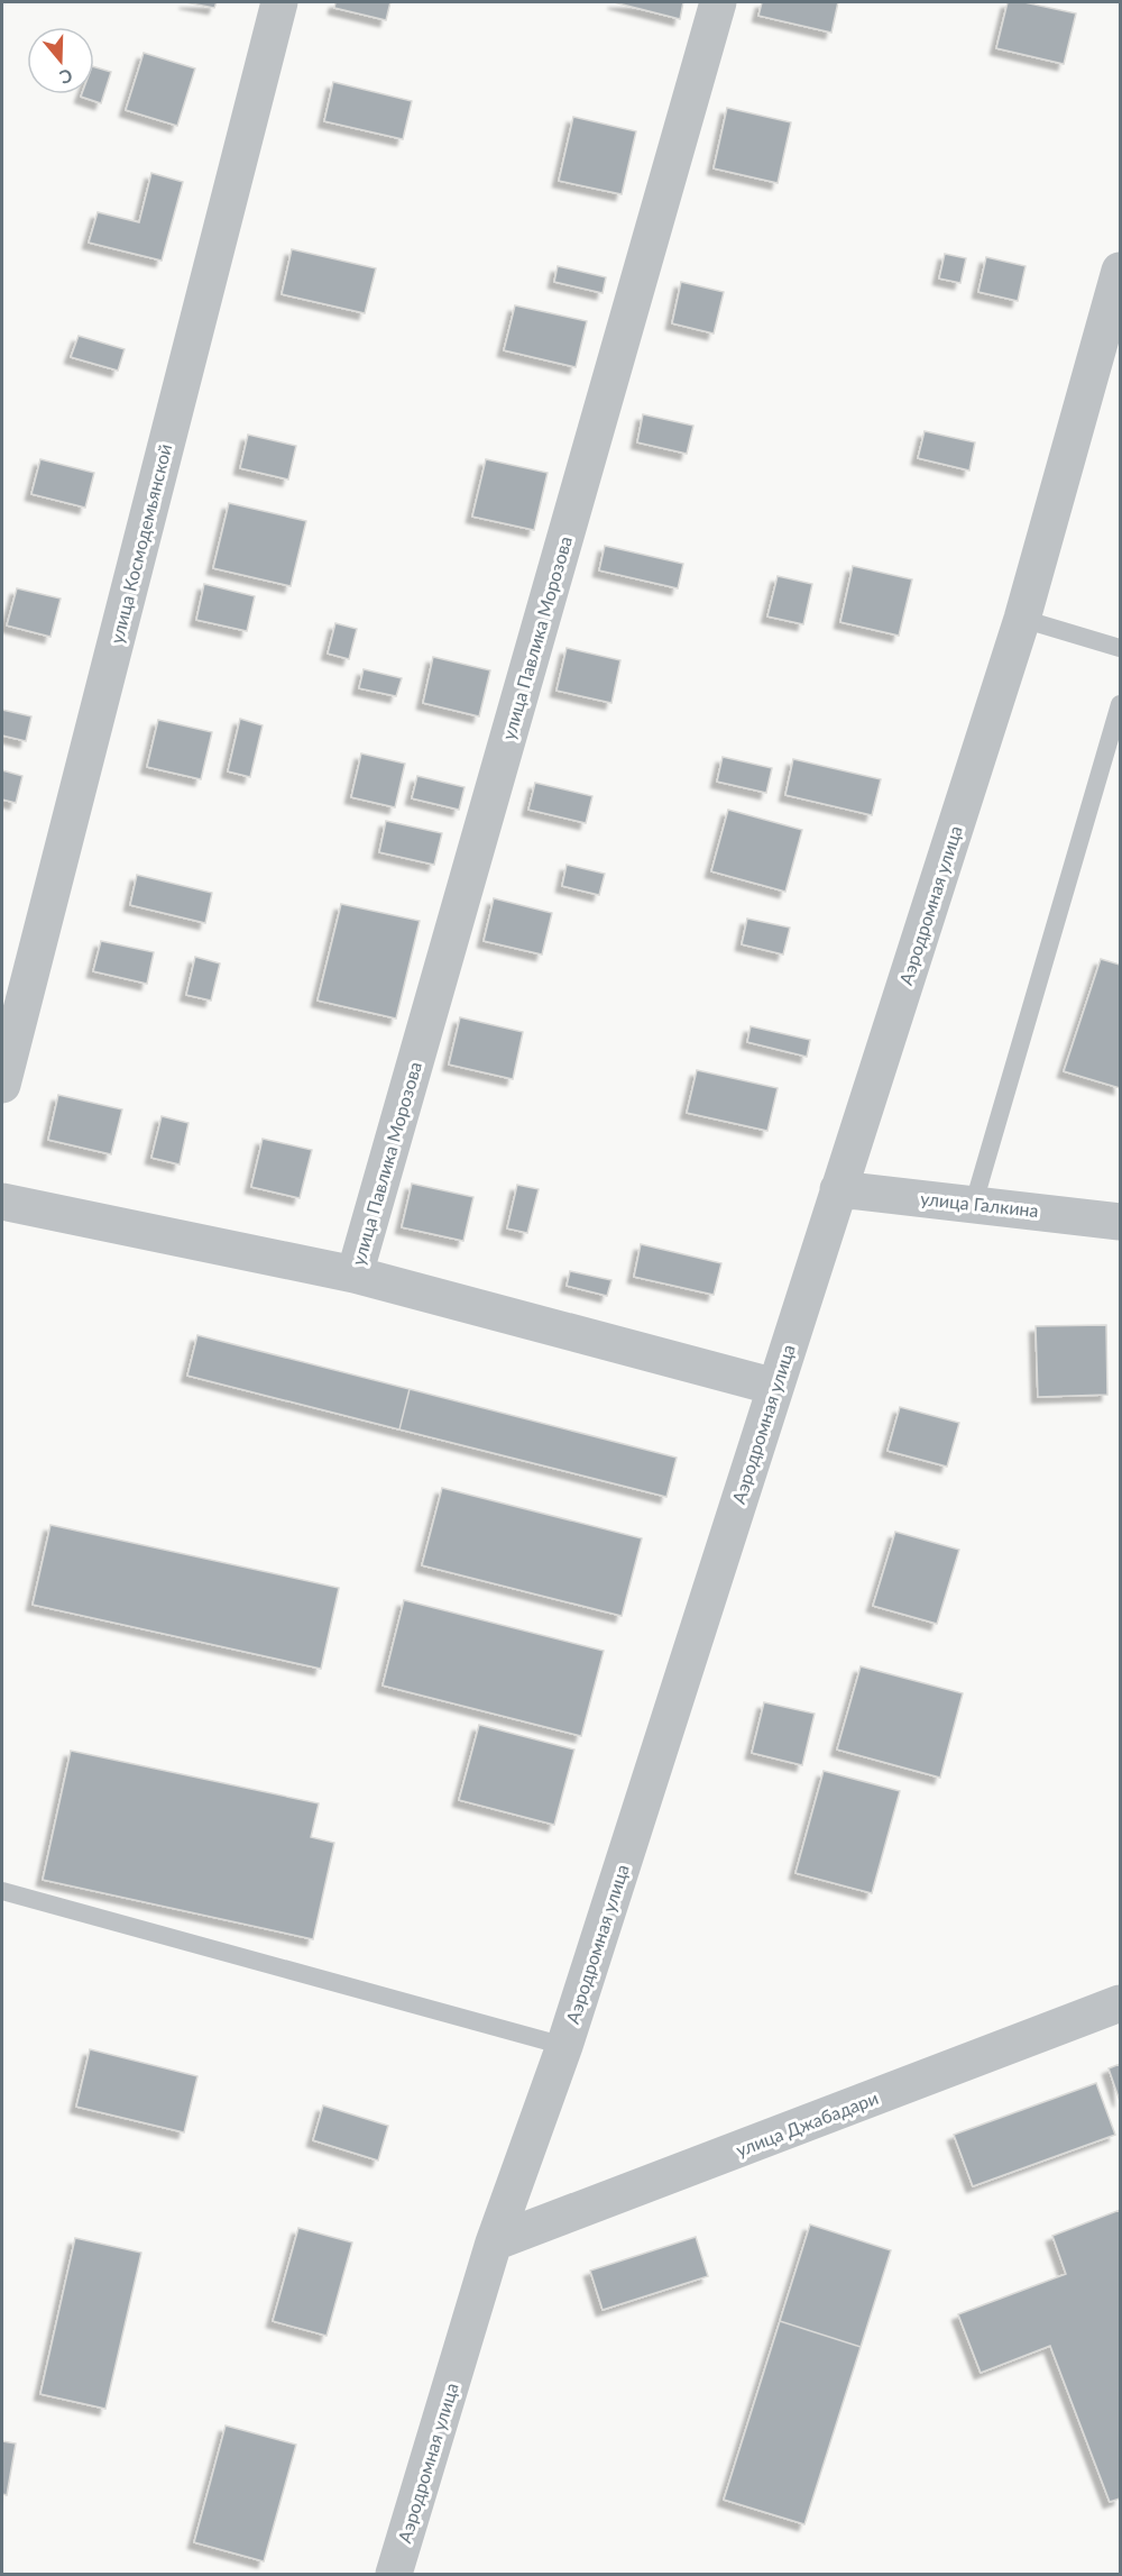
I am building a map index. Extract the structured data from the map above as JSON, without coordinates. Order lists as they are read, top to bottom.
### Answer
{
  "streets": {
    "street": [
      "улица Космодемьянской",
      "улица Павлика Морозова",
      "Аэродромная улица",
      "улица Галкина",
      "улица Джабадари"
    ]
  },
  "crossings": [
    ["Аэродромная улица", "улица Галкина"],
    ["Аэродромная улица", "улица Джабадари"]
  ],
  "north": "bottom"
}
